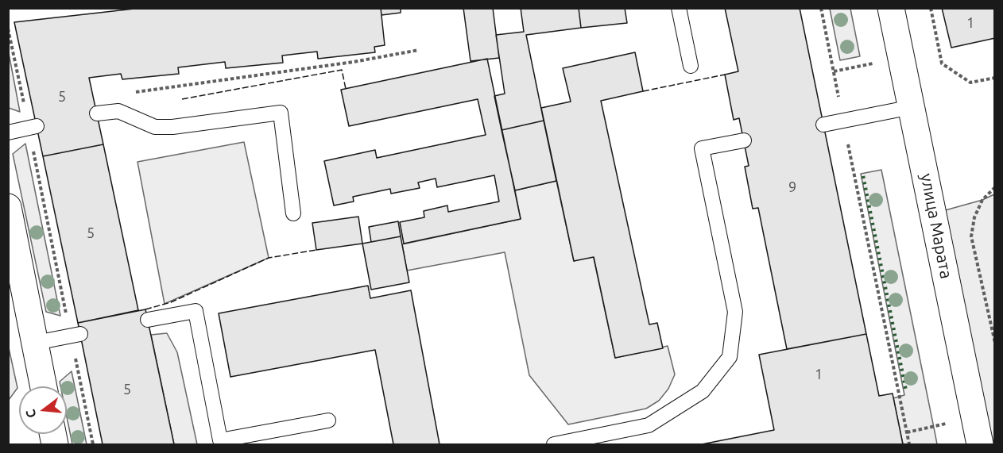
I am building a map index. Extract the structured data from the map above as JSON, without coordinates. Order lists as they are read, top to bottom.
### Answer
{
  "streets": {
    "street": ["улица Марата"]
  },
  "house_numbers": [
    "1",
    "5",
    "9",
    "5",
    "1",
    "5"
  ],
  "north": "left"
}
